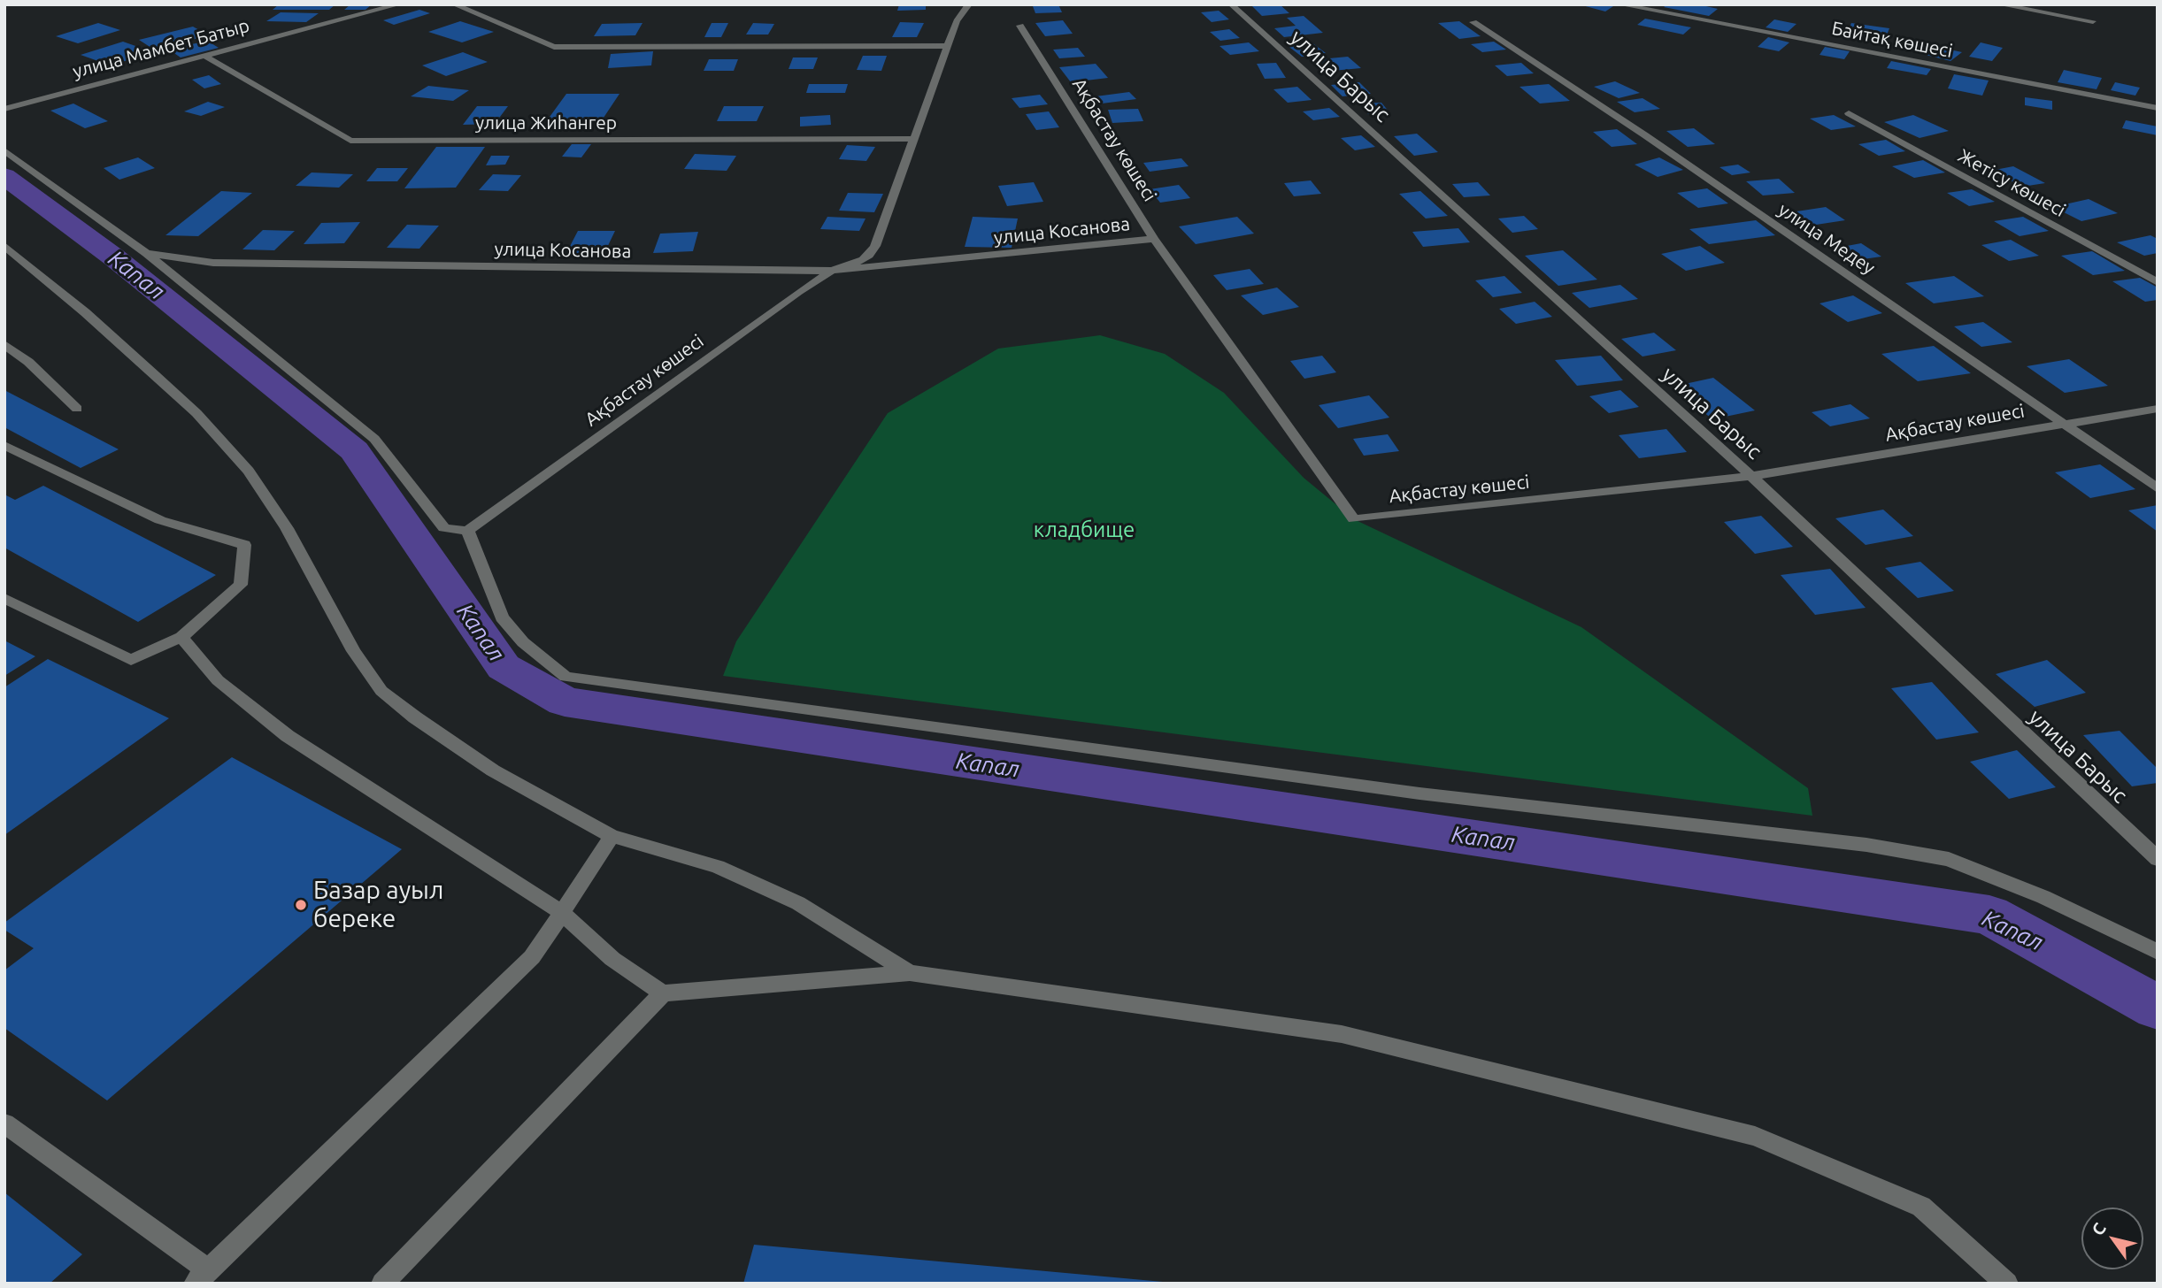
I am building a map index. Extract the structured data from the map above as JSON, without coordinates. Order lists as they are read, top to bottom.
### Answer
{
  "streets": {
    "street": [
      "Байтақ көшесі",
      "улица Мамбет Батыр",
      "улица Барыс",
      "улица Жиhангер",
      "Ақбастау көшесі",
      "Жетісу көшесі",
      "улица Косанова",
      "улица Медеу"
    ]
  },
  "crossings": [
    ["улица Мамбет Батыр", "улица Жиhангер"],
    ["улица Барыс", "Ақбастау көшесі"],
    ["улица Жиhангер", "Ақбастау көшесі"],
    ["Ақбастау көшесі", "улица Косанова"],
    ["Ақбастау көшесі", "улица Медеу"]
  ],
  "water": ["Капал"],
  "parks": ["кладбище"],
  "places": ["Базар ауыл береке"],
  "north": "top left"
}
